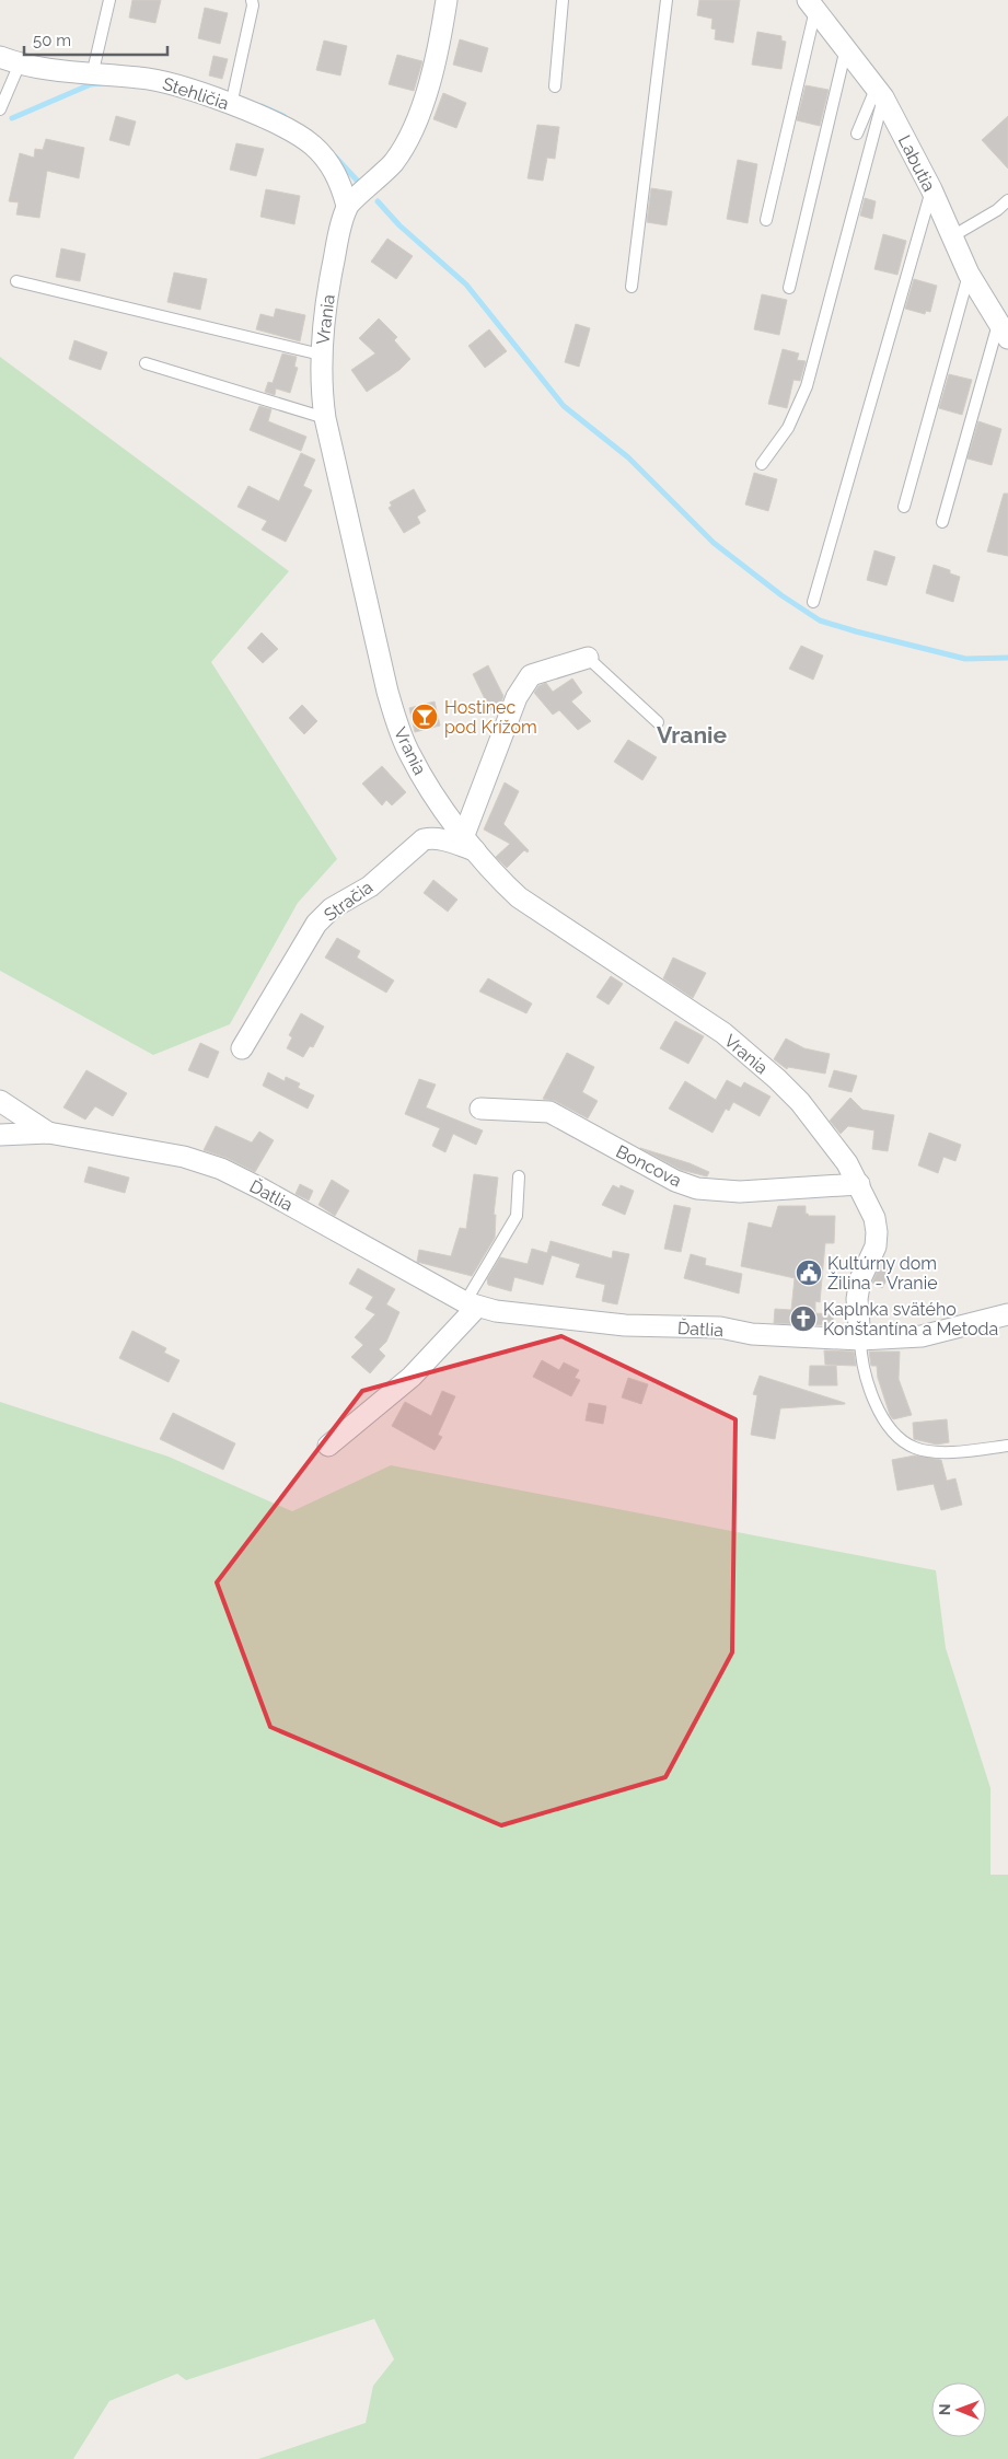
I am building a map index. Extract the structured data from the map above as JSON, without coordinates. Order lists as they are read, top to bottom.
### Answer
{
  "streets": {
    "street": [
      "Stehličia",
      "Labutia",
      "Vrania",
      "Stračia",
      "Boncova",
      "Ďatlia"
    ]
  },
  "crossings": [
    ["Stehličia", "Vrania"],
    ["Vrania", "Stračia"],
    ["Vrania", "Boncova"],
    ["Vrania", "Ďatlia"]
  ],
  "districts": ["Vranie"],
  "places": {
    "bar": ["Hostinec pod Krížom"],
    "public building": ["Kultúrny dom Žilina - Vranie"],
    "church": ["Kaplnka svätého Konštantína a Metoda"]
  },
  "scale_bar": "50 m",
  "north": "left"
}
